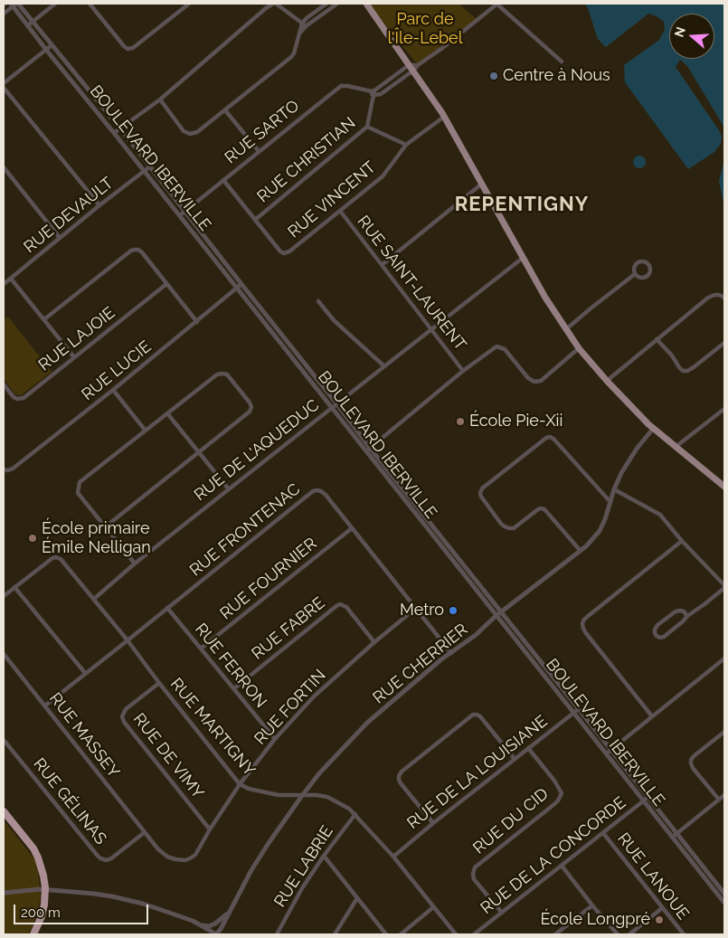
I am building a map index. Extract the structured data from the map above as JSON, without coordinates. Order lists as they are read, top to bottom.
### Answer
{
  "streets": {
    "street": [
      "RUE SARTO",
      "BOULEVARD IBERVILLE",
      "RUE CHRISTIAN",
      "RUE VINCENT",
      "RUE DEVAULT",
      "RUE SAINT-LAURENT",
      "RUE LAJOIE",
      "RUE LUCIE",
      "RUE DE L'AQUEDUC",
      "RUE FRONTENAC",
      "RUE FOURNIER",
      "RUE FABRE",
      "RUE CHERRIER",
      "RUE FERRON",
      "RUE FORTIN",
      "RUE MARTIGNY",
      "RUE MASSEY",
      "RUE DE VIMY",
      "RUE DE LA LOUISIANE",
      "RUE GÉLINAS",
      "RUE DU CID",
      "RUE DE LA CONCORDE",
      "RUE LABRIE",
      "RUE LANOUE"
    ]
  },
  "crossings": [
    ["RUE SARTO", "BOULEVARD IBERVILLE"],
    ["RUE SARTO", "RUE CHRISTIAN"],
    ["RUE SARTO", "RUE VINCENT"],
    ["BOULEVARD IBERVILLE", "RUE DEVAULT"],
    ["BOULEVARD IBERVILLE", "RUE LUCIE"],
    ["BOULEVARD IBERVILLE", "RUE DE L'AQUEDUC"],
    ["BOULEVARD IBERVILLE", "RUE CHERRIER"],
    ["BOULEVARD IBERVILLE", "RUE DE LA LOUISIANE"],
    ["BOULEVARD IBERVILLE", "RUE DE LA CONCORDE"],
    ["RUE CHRISTIAN", "RUE VINCENT"],
    ["RUE VINCENT", "RUE SAINT-LAURENT"],
    ["RUE SAINT-LAURENT", "RUE DE L'AQUEDUC"],
    ["RUE DE L'AQUEDUC", "RUE MARTIGNY"],
    ["RUE FRONTENAC", "RUE FOURNIER"],
    ["RUE FRONTENAC", "RUE CHERRIER"],
    ["RUE FRONTENAC", "RUE FERRON"],
    ["RUE FRONTENAC", "RUE FORTIN"],
    ["RUE FRONTENAC", "RUE MARTIGNY"],
    ["RUE FRONTENAC", "RUE MASSEY"],
    ["RUE FOURNIER", "RUE FERRON"],
    ["RUE FABRE", "RUE FERRON"],
    ["RUE FABRE", "RUE FORTIN"],
    ["RUE CHERRIER", "RUE MARTIGNY"],
    ["RUE FERRON", "RUE FORTIN"],
    ["RUE FORTIN", "RUE MARTIGNY"],
    ["RUE FORTIN", "RUE MASSEY"],
    ["RUE FORTIN", "RUE DE VIMY"],
    ["RUE FORTIN", "RUE GÉLINAS"],
    ["RUE MARTIGNY", "RUE DE VIMY"],
    ["RUE MARTIGNY", "RUE DE LA LOUISIANE"],
    ["RUE MARTIGNY", "RUE LABRIE"],
    ["RUE MASSEY", "RUE GÉLINAS"],
    ["RUE DE LA LOUISIANE", "RUE DU CID"],
    ["RUE DU CID", "RUE DE LA CONCORDE"],
    ["RUE DE LA CONCORDE", "RUE LANOUE"]
  ],
  "districts": ["REPENTIGNY"],
  "parks": ["Parc de l'Île-Lebel"],
  "places": [
    "Centre à Nous",
    "École Pie-Xii",
    "École primaire Émile Nelligan",
    "Metro",
    "École Longpré"
  ],
  "scale_bar": "200 m",
  "north": "left"
}
